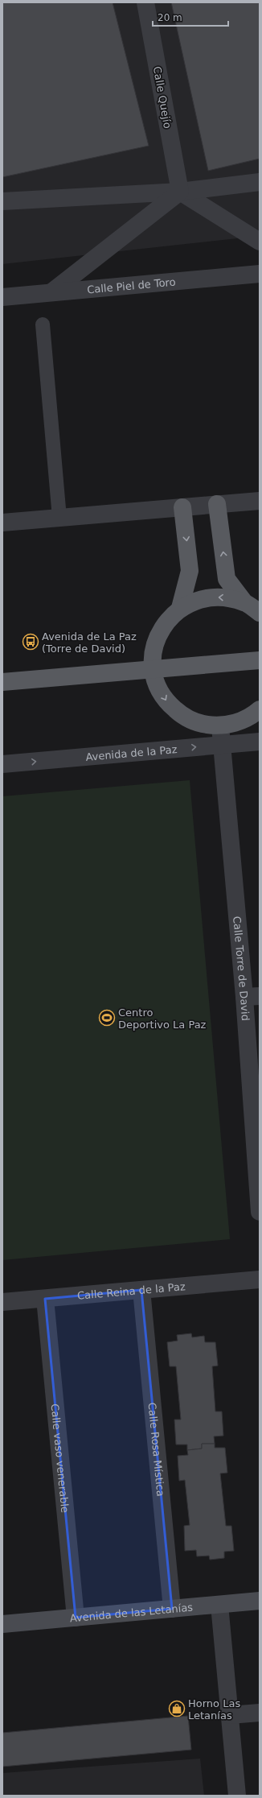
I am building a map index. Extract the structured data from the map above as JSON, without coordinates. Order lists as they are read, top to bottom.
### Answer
{
  "streets": {
    "street": [
      "Calle Quejío",
      "Calle Piel de Toro",
      "Avenida de la Paz",
      "Calle Torre de David",
      "Calle Reina de la Paz",
      "Calle Rosa Mística",
      "Calle vaso venerable",
      "Avenida de las Letanías"
    ]
  },
  "crossings": [
    ["Avenida de la Paz", "Calle Torre de David"],
    ["Calle Reina de la Paz", "Calle Rosa Mística"],
    ["Calle Reina de la Paz", "Calle vaso venerable"],
    ["Calle Rosa Mística", "Avenida de las Letanías"],
    ["Calle vaso venerable", "Avenida de las Letanías"]
  ],
  "one_way": ["Avenida de la Paz"],
  "places": {
    "bus stop": ["Avenida de La Paz (Torre de David)"],
    "sports": ["Centro Deportivo La Paz"],
    "shop": ["Horno Las Letanías"]
  },
  "scale_bar": "20 m"
}
